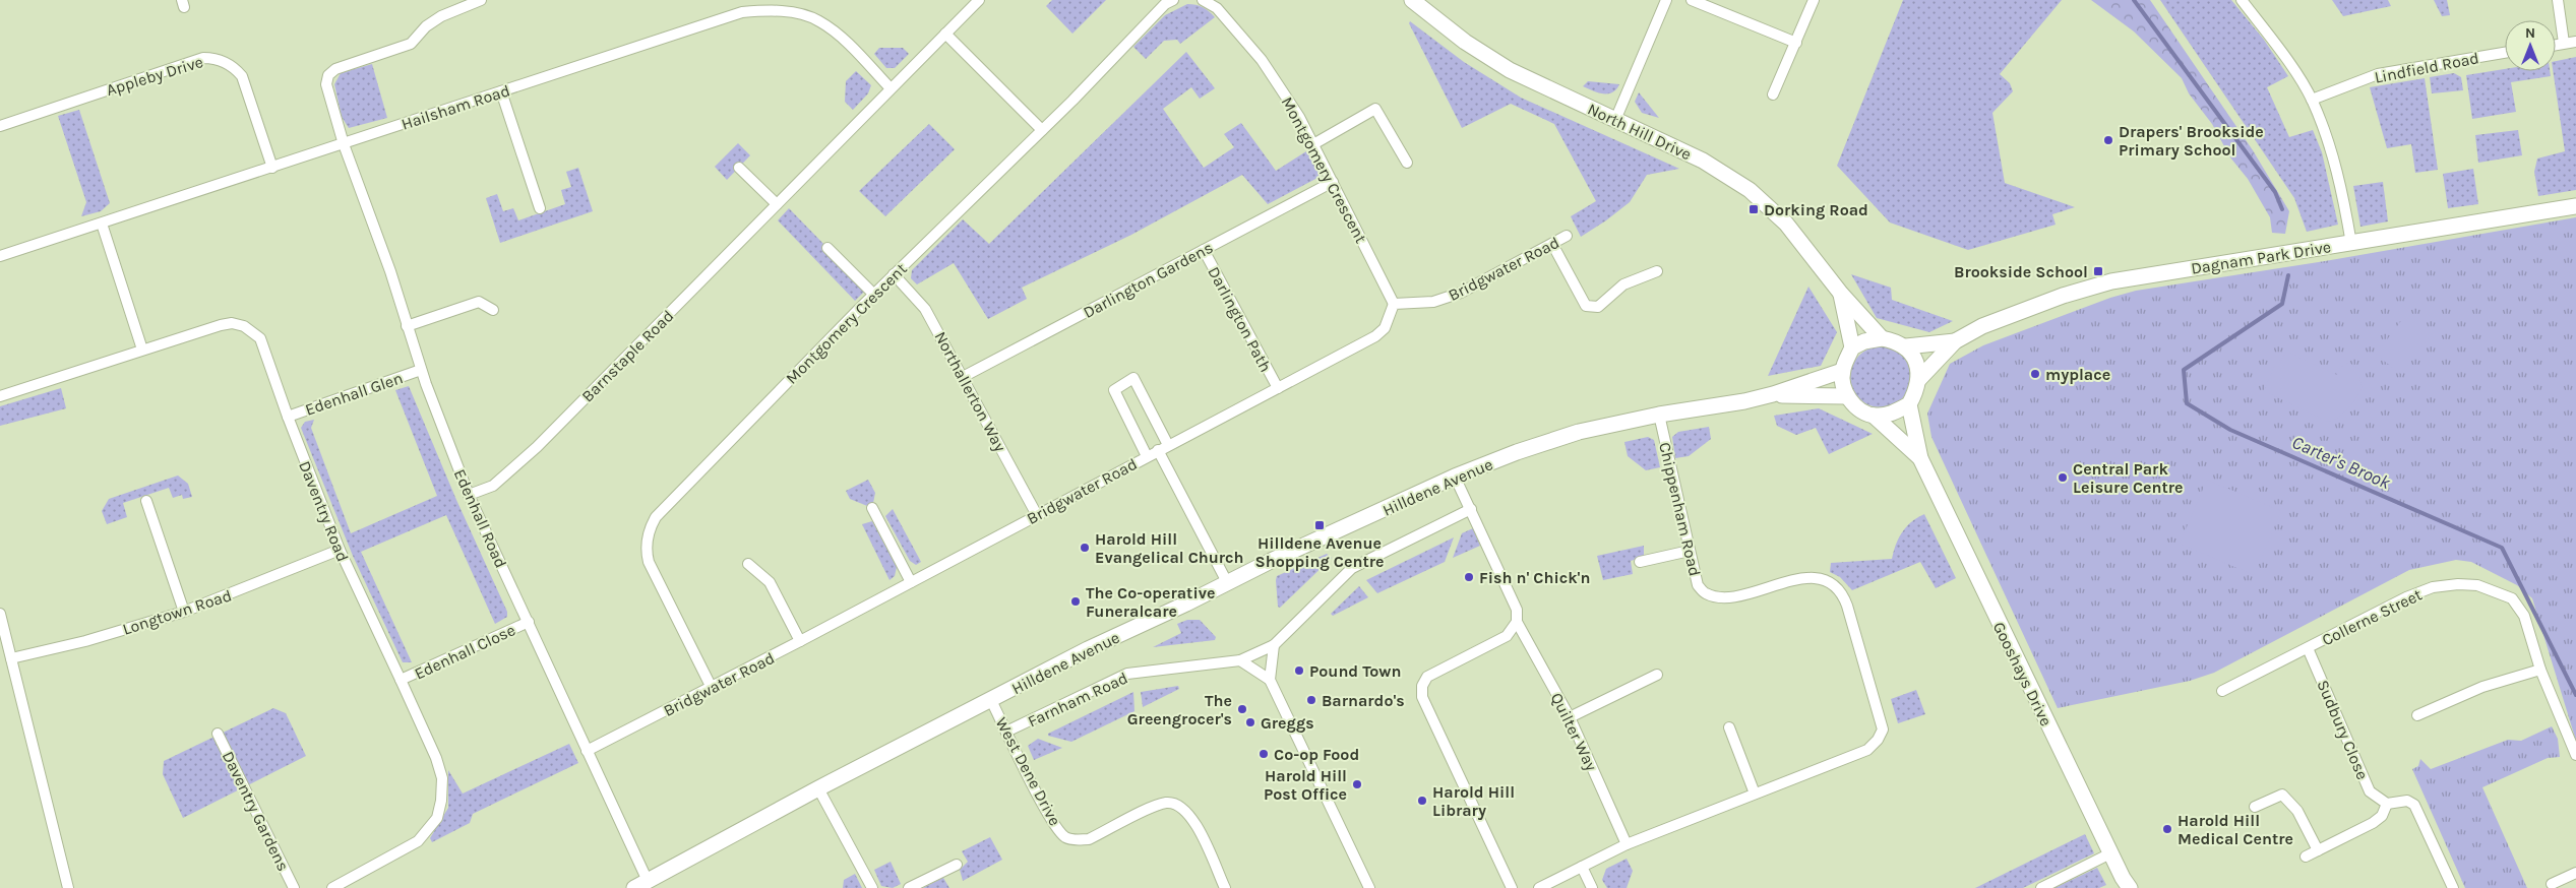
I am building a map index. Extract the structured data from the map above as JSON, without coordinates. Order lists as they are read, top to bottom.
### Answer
{
  "streets": {
    "street": [
      "Lindfield Road",
      "Appleby Drive",
      "Hailsham Road",
      "North Hill Drive",
      "Montgomery Crescent",
      "Dagnam Park Drive",
      "Bridgwater Road",
      "Darlington Gardens",
      "Darlington Path",
      "Barnstaple Road",
      "Northallerton Way",
      "Edenhall Glen",
      "Hilldene Avenue",
      "Chippenham Road",
      "Daventry Road",
      "Edenhall Road",
      "Longtown Road",
      "Collerne Street",
      "Edenhall Close",
      "Gooshays Drive",
      "Farnham Road",
      "Sudbury Close",
      "Quilter Way",
      "West Dene Drive",
      "Daventry Gardens"
    ]
  },
  "crossings": [
    ["Appleby Drive", "Hailsham Road"],
    ["Hailsham Road", "Barnstaple Road"],
    ["Hailsham Road", "Edenhall Road"],
    ["North Hill Drive", "Dagnam Park Drive"],
    ["North Hill Drive", "Hilldene Avenue"],
    ["North Hill Drive", "Gooshays Drive"],
    ["Montgomery Crescent", "Bridgwater Road"],
    ["Montgomery Crescent", "Darlington Gardens"],
    ["Montgomery Crescent", "Northallerton Way"],
    ["Dagnam Park Drive", "Hilldene Avenue"],
    ["Dagnam Park Drive", "Gooshays Drive"],
    ["Bridgwater Road", "Darlington Path"],
    ["Bridgwater Road", "Northallerton Way"],
    ["Bridgwater Road", "Edenhall Road"],
    ["Darlington Gardens", "Darlington Path"],
    ["Darlington Gardens", "Northallerton Way"],
    ["Barnstaple Road", "Edenhall Road"],
    ["Edenhall Glen", "Daventry Road"],
    ["Edenhall Glen", "Edenhall Road"],
    ["Hilldene Avenue", "Chippenham Road"],
    ["Hilldene Avenue", "Edenhall Road"],
    ["Hilldene Avenue", "Gooshays Drive"],
    ["Hilldene Avenue", "Quilter Way"],
    ["Hilldene Avenue", "West Dene Drive"],
    ["Chippenham Road", "Quilter Way"],
    ["Daventry Road", "Longtown Road"],
    ["Daventry Road", "Edenhall Close"],
    ["Edenhall Road", "Edenhall Close"],
    ["Collerne Street", "Sudbury Close"],
    ["Farnham Road", "Quilter Way"],
    ["Farnham Road", "West Dene Drive"]
  ],
  "water": ["Carter's Brook"],
  "places": {
    "other": [
      "Drapers' Brookside Primary School",
      "myplace",
      "Central Park Leisure Centre",
      "Harold Hill Evangelical Church",
      "Fish n' Chick'n",
      "The Co-operative Funeralcare",
      "Pound Town",
      "Barnardo's",
      "The Greengrocer's",
      "Greggs",
      "Co-op Food",
      "Harold Hill Post Office",
      "Harold Hill Library",
      "Harold Hill Medical Centre"
    ],
    "transit": ["Dorking Road", "Brookside School", "Hilldene Avenue Shopping Centre"]
  },
  "north": "top"
}
